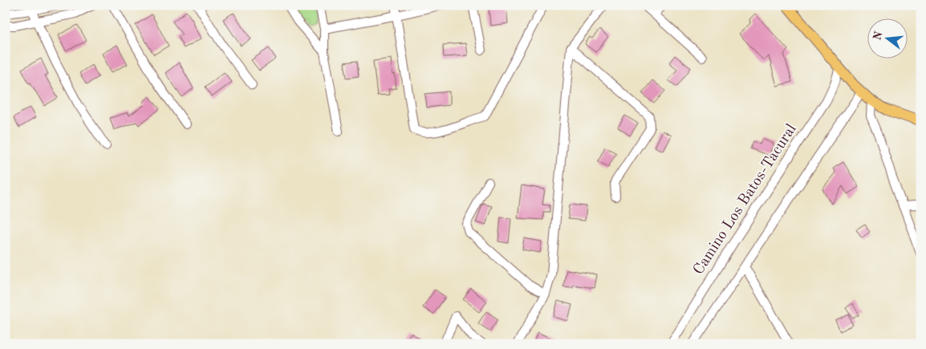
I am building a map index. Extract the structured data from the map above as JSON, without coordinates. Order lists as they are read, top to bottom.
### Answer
{
  "streets": {
    "street": ["Camino Los Batos-Tacural"]
  },
  "north": "left"
}
